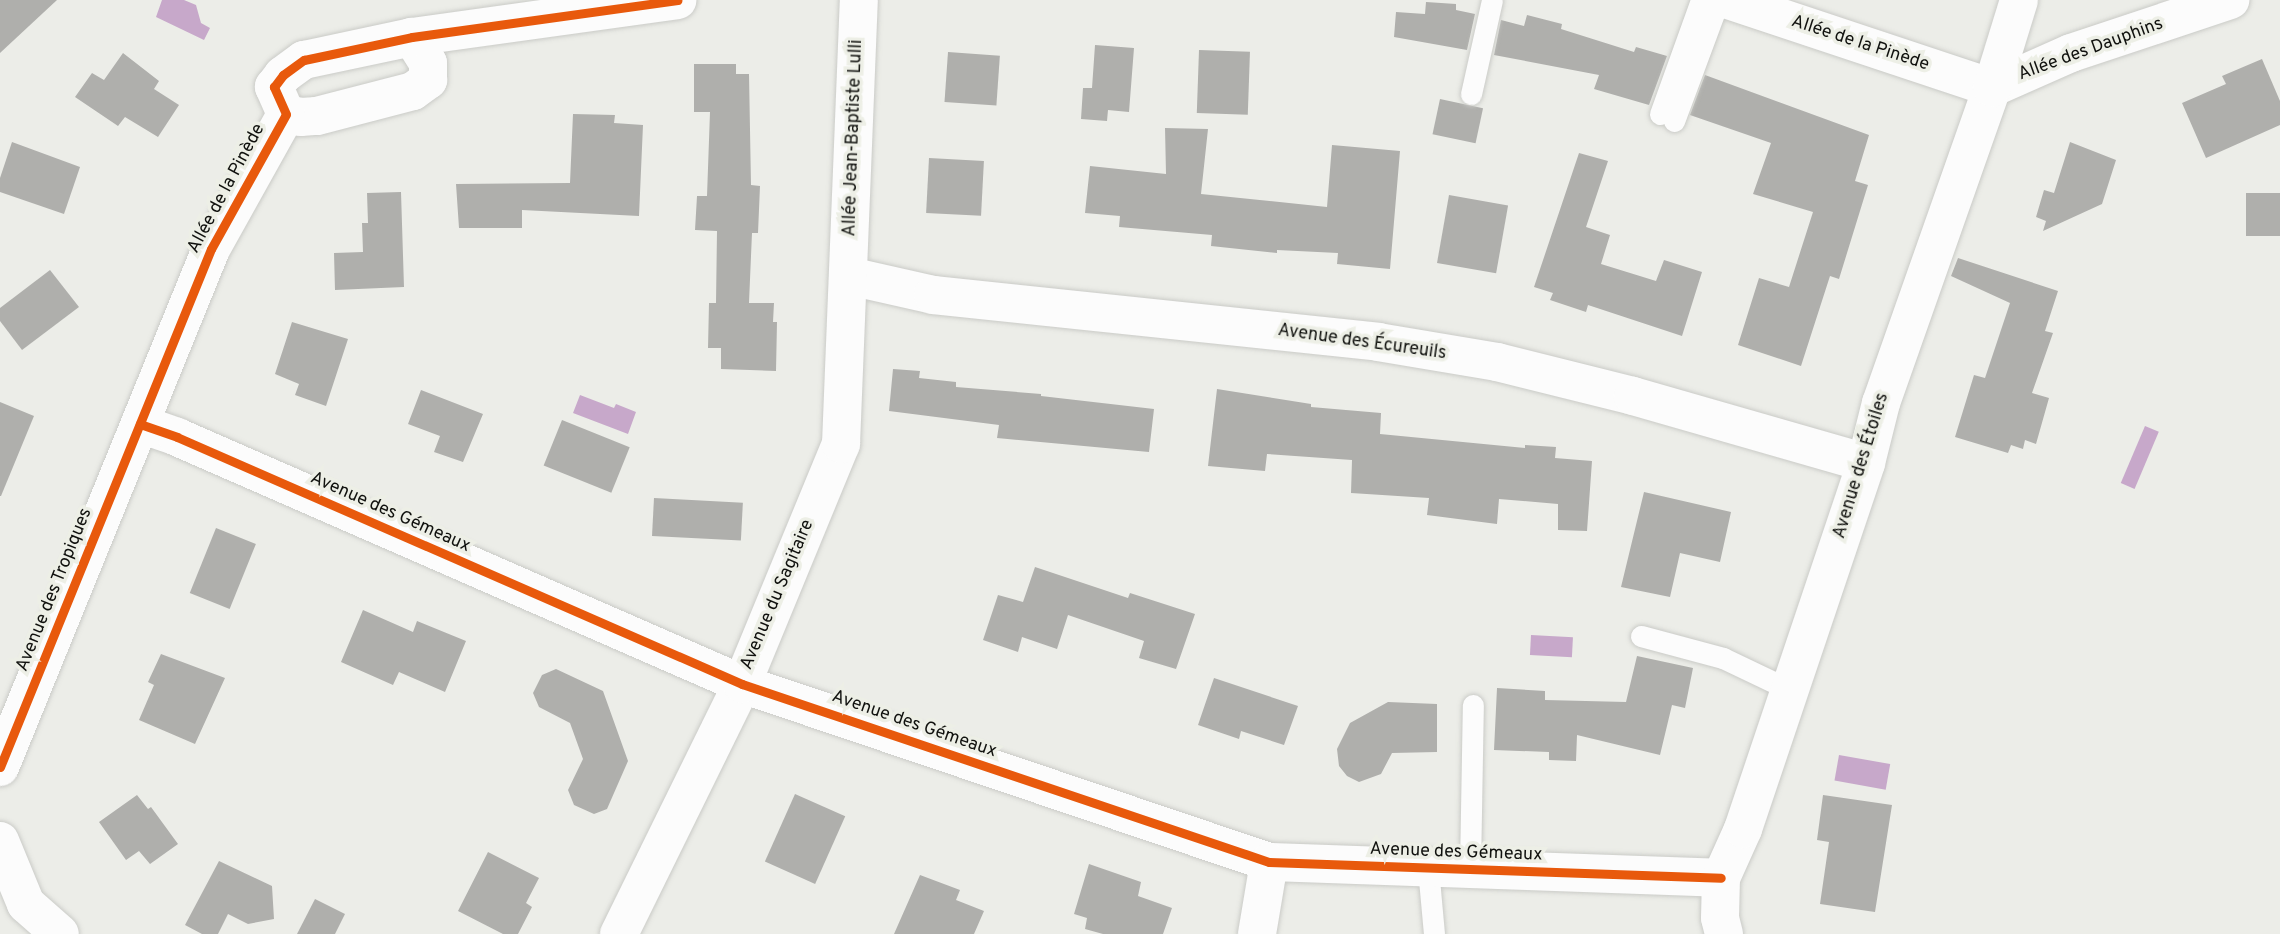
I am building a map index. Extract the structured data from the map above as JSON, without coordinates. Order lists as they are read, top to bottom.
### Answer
{
  "streets": {
    "street": [
      "Allée de la Pinède",
      "Allée des Dauphins",
      "Allée Jean-Baptiste Lulli",
      "Avenue des Écureuils",
      "Avenue des Étoiles",
      "Avenue des Gémeaux",
      "Avenue des Tropiques",
      "Avenue du Sagitaire"
    ]
  },
  "crossings": [
    ["Allée de la Pinède", "Allée des Dauphins"],
    ["Allée de la Pinède", "Avenue des Étoiles"],
    ["Allée de la Pinède", "Avenue des Gémeaux"],
    ["Allée de la Pinède", "Avenue des Tropiques"],
    ["Allée des Dauphins", "Avenue des Étoiles"],
    ["Allée Jean-Baptiste Lulli", "Avenue des Écureuils"],
    ["Allée Jean-Baptiste Lulli", "Avenue du Sagitaire"],
    ["Avenue des Écureuils", "Avenue des Étoiles"],
    ["Avenue des Écureuils", "Avenue du Sagitaire"],
    ["Avenue des Étoiles", "Avenue des Gémeaux"],
    ["Avenue des Gémeaux", "Avenue des Tropiques"],
    ["Avenue des Gémeaux", "Avenue du Sagitaire"]
  ]
}
